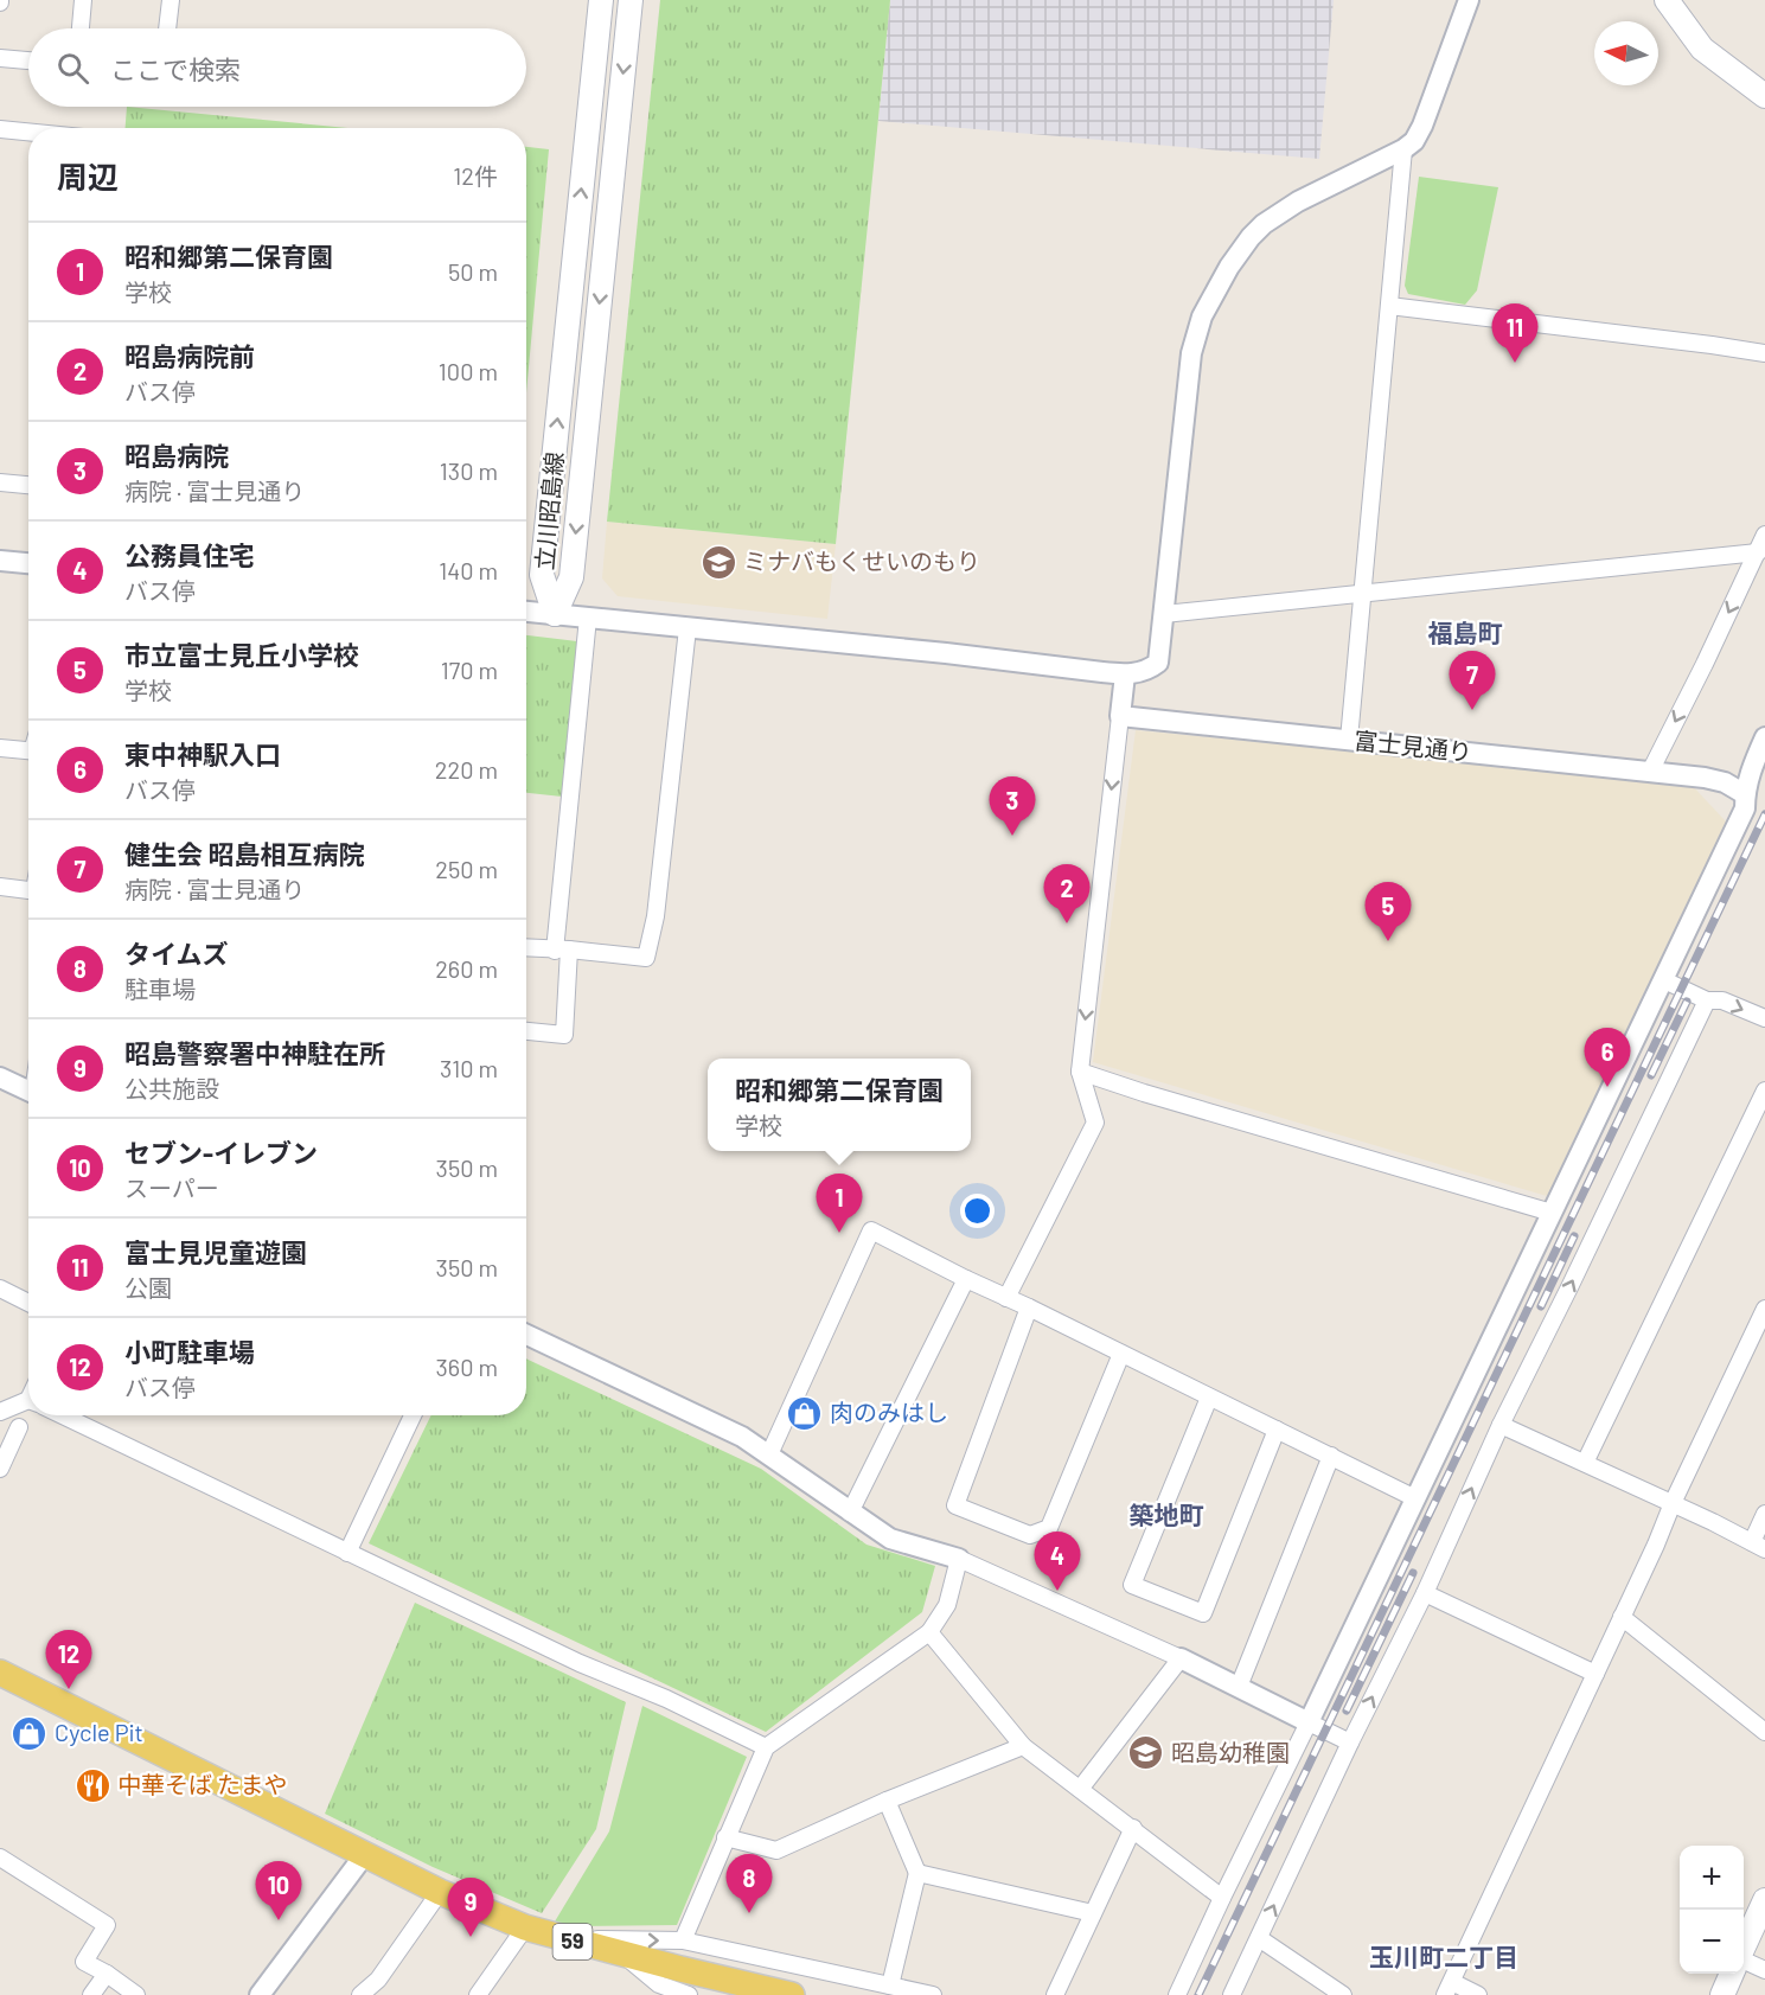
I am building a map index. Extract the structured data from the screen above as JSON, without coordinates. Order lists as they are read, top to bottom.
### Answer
{
  "streets": {
    "main road": ["立川昭島線", "59"],
    "street": ["富士見通り"]
  },
  "districts": ["福島町", "築地町", "玉川町二丁目"],
  "places": {
    "school or university": ["ミナバもくせいのもり", "昭島幼稚園"],
    "shop": ["肉のみはし", "Cycle Pit"],
    "restaurant": ["中華そば たまや"]
  },
  "north": "left",
  "page": {
    "search": "ここで検索",
    "heading": ["周辺", "12件"],
    "list": [
      {
        "mark": "1",
        "name": "昭和郷第二保育園",
        "note": "学校",
        "value": "50 m"
      },
      {
        "mark": "2",
        "name": "昭島病院前",
        "note": "バス停",
        "value": "100 m"
      },
      {
        "mark": "3",
        "name": "昭島病院",
        "note": "病院 · 富士見通り",
        "value": "130 m"
      },
      {
        "mark": "4",
        "name": "公務員住宅",
        "note": "バス停",
        "value": "140 m"
      },
      {
        "mark": "5",
        "name": "市立富士見丘小学校",
        "note": "学校",
        "value": "170 m"
      },
      {
        "mark": "6",
        "name": "東中神駅入口",
        "note": "バス停",
        "value": "220 m"
      },
      {
        "mark": "7",
        "name": "健生会 昭島相互病院",
        "note": "病院 · 富士見通り",
        "value": "250 m"
      },
      {
        "mark": "8",
        "name": "タイムズ",
        "note": "駐車場",
        "value": "260 m"
      },
      {
        "mark": "9",
        "name": "昭島警察署中神駐在所",
        "note": "公共施設",
        "value": "310 m"
      },
      {
        "mark": "10",
        "name": "セブン-イレブン",
        "note": "スーパー",
        "value": "350 m"
      },
      {
        "mark": "11",
        "name": "富士見児童遊園",
        "note": "公園",
        "value": "350 m"
      },
      {
        "mark": "12",
        "name": "小町駐車場",
        "note": "バス停",
        "value": "360 m"
      }
    ],
    "pins": [
      "11",
      "7",
      "3",
      "2",
      "5",
      "6",
      "1",
      "4",
      "12",
      "8",
      "10",
      "9"
    ],
    "popup": ["昭和郷第二保育園", "学校"],
    "map_buttons": ["+", "−"]
  }
}
